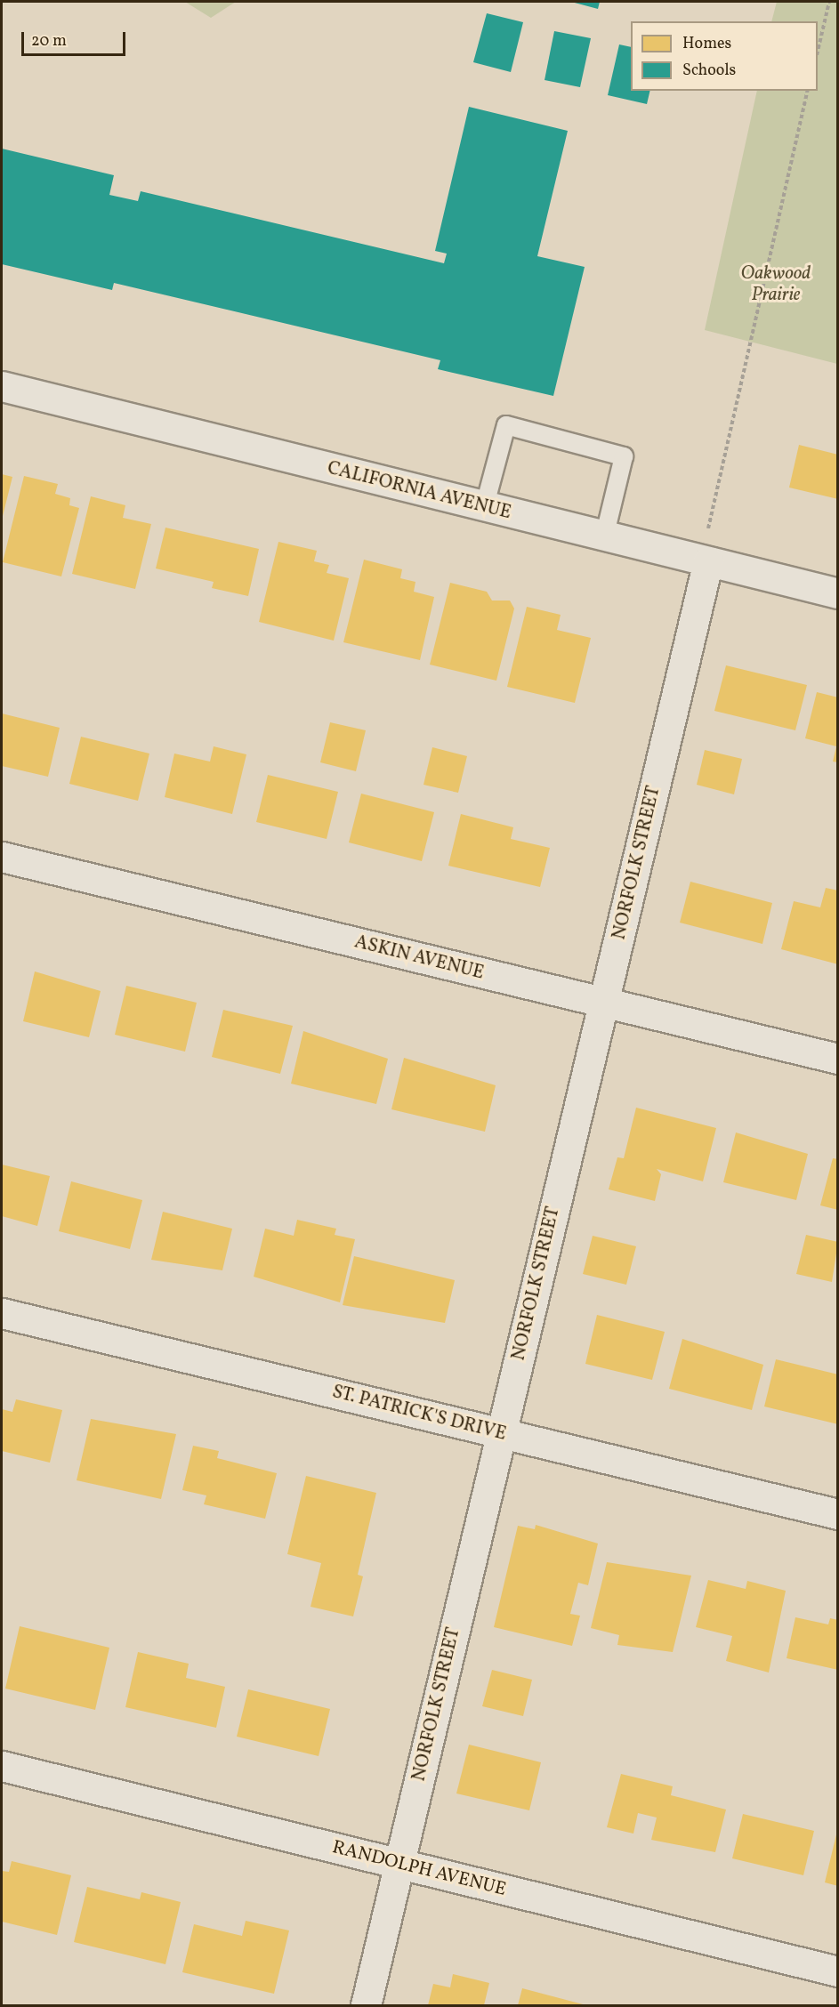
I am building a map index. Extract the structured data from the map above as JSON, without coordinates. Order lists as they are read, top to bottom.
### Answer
{
  "streets": {
    "street": [
      "CALIFORNIA AVENUE",
      "NORFOLK STREET",
      "ASKIN AVENUE",
      "ST. PATRICK'S DRIVE",
      "RANDOLPH AVENUE"
    ]
  },
  "crossings": [
    ["CALIFORNIA AVENUE", "NORFOLK STREET"],
    ["NORFOLK STREET", "ASKIN AVENUE"],
    ["NORFOLK STREET", "ST. PATRICK'S DRIVE"],
    ["NORFOLK STREET", "RANDOLPH AVENUE"]
  ],
  "parks": ["Oakwood Prairie"],
  "legend": ["Homes", "Schools"],
  "scale_bar": "20 m"
}
